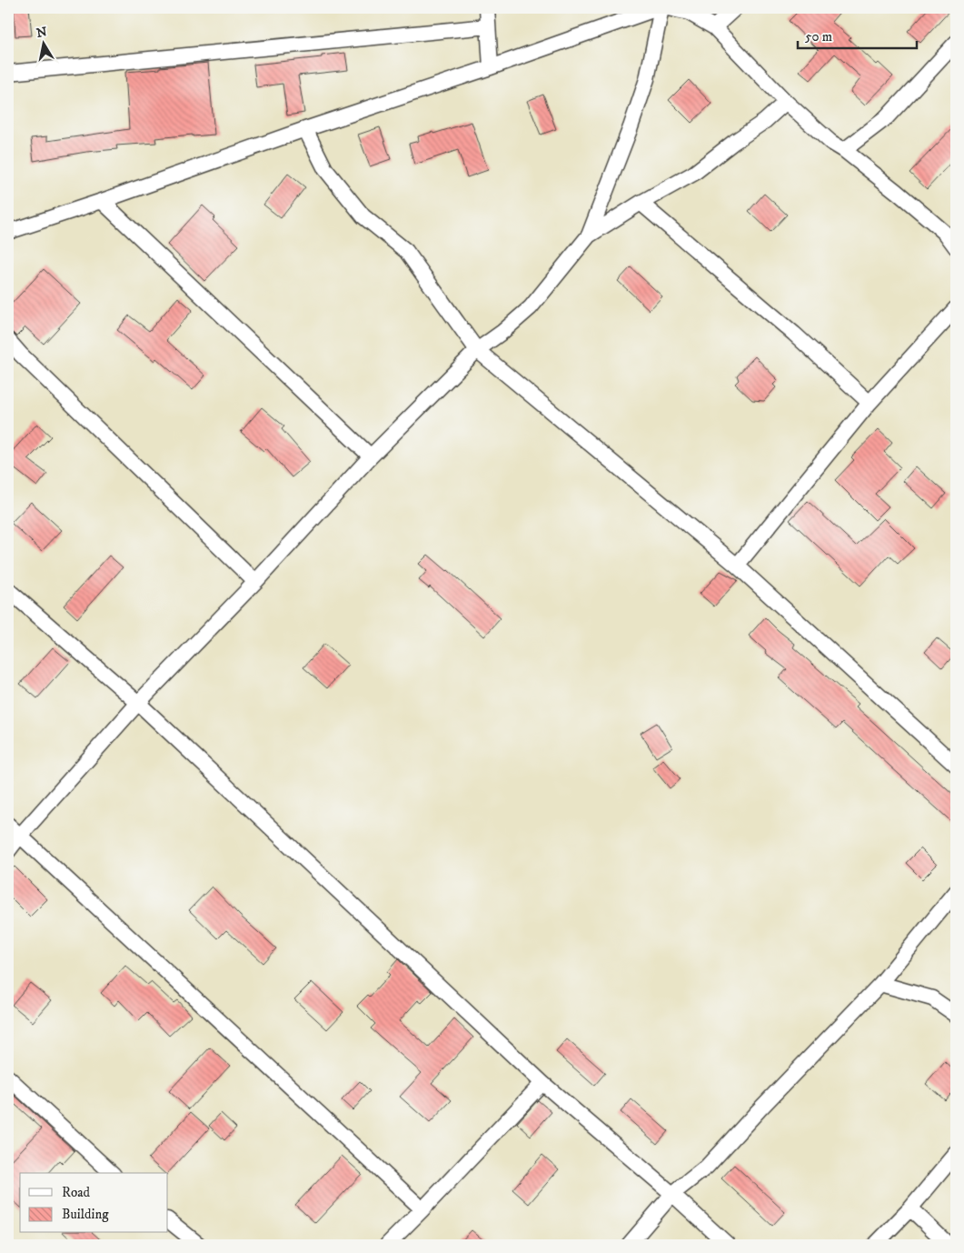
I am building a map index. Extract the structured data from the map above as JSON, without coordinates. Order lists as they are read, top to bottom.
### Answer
{
  "legend": ["Road", "Building"],
  "scale_bar": "50 m",
  "north": "top"
}
